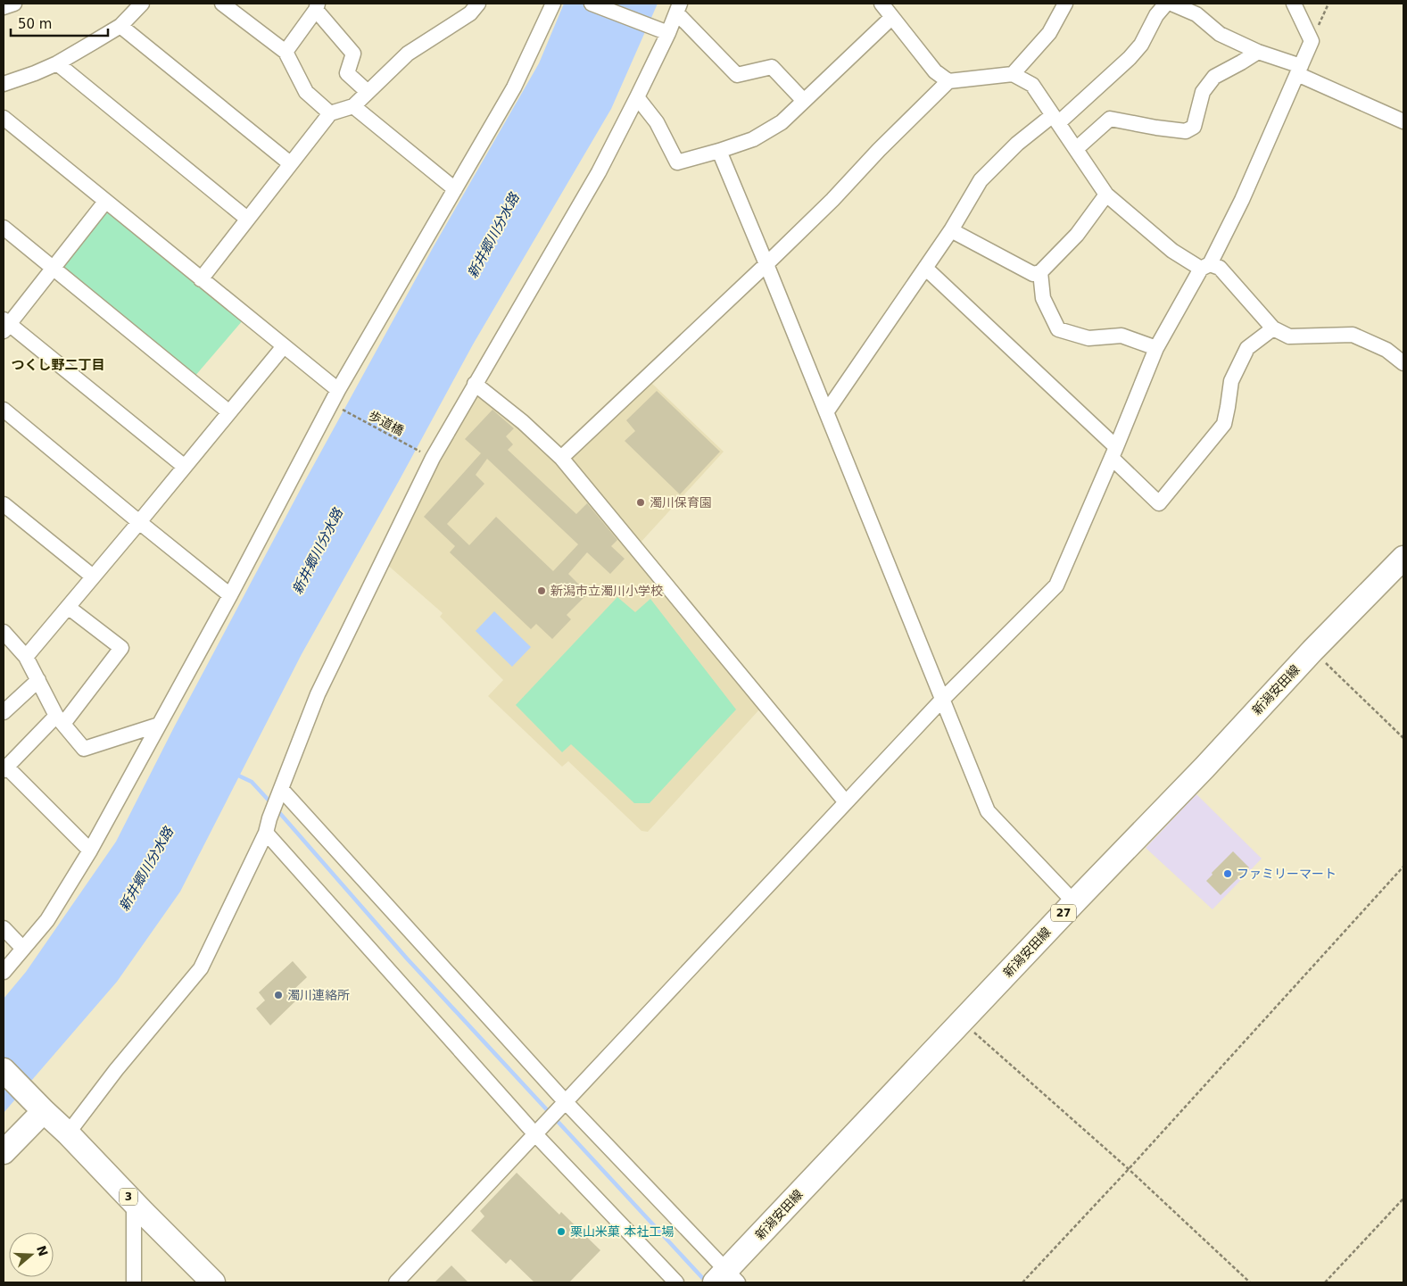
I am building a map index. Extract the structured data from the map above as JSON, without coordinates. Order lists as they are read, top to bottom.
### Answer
{
  "streets": {
    "main road": ["新潟安田線", "27", "3"],
    "path": ["歩道橋"]
  },
  "districts": ["つくし野二丁目"],
  "water": ["新井郷川分水路"],
  "places": [
    "濁川保育園",
    "新潟市立濁川小学校",
    "ファミリーマート",
    "濁川連絡所",
    "栗山米菓 本社工場"
  ],
  "scale_bar": "50 m",
  "north": "right"
}
